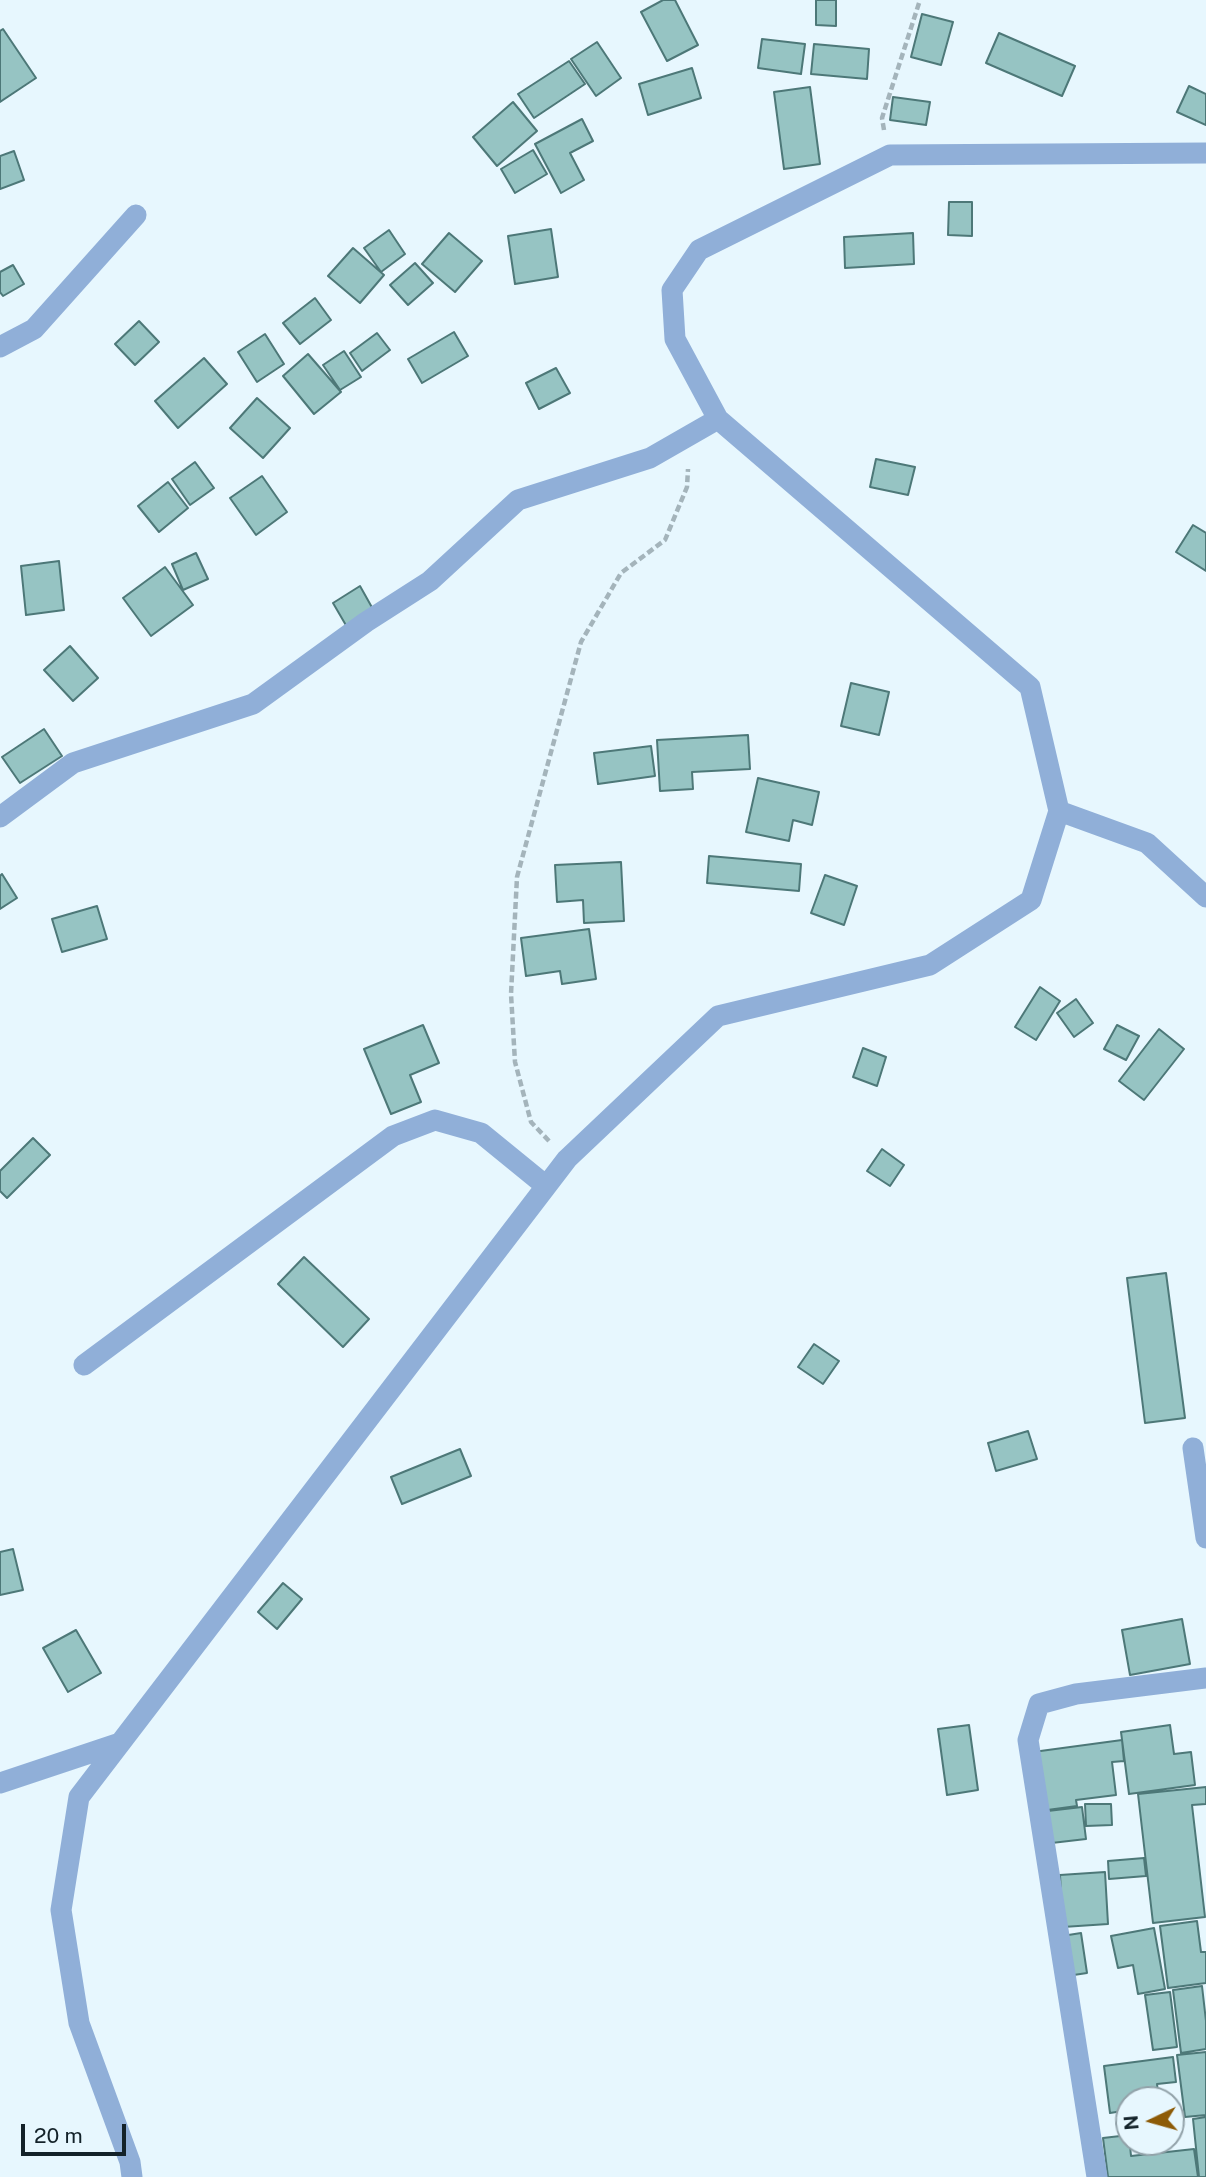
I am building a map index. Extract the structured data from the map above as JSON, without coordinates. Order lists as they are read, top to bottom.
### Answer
{
  "scale_bar": "20 m",
  "north": "left"
}
